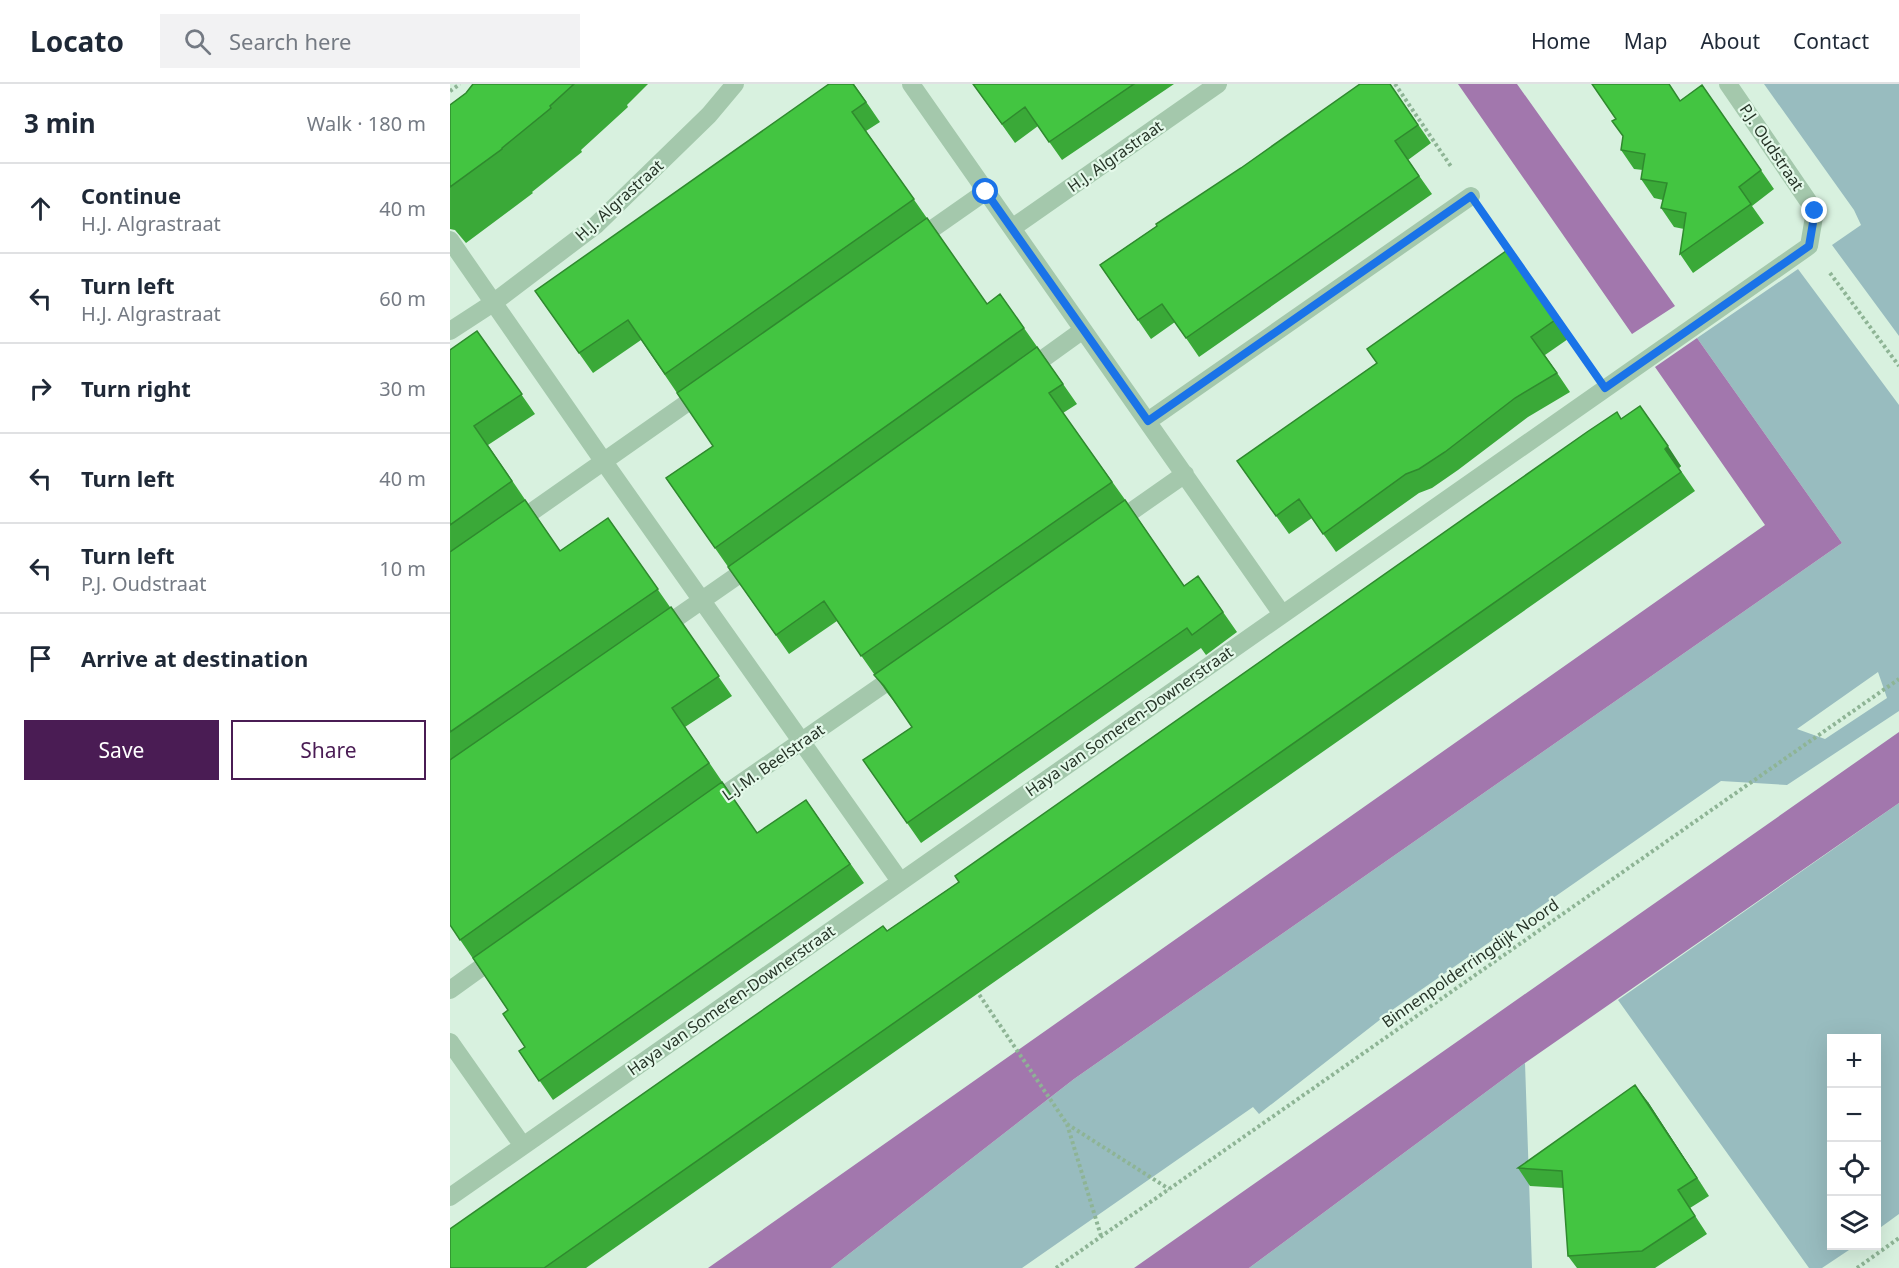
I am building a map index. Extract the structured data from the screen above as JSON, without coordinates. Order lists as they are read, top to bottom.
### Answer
{
  "streets": {
    "street": [
      "P.J. Oudstraat",
      "H.J. Algrastraat",
      "Haya van Someren-Downerstraat",
      "L.J.M. Beelstraat"
    ],
    "path": ["Binnenpolderringdijk Noord"]
  },
  "crossings": [
    ["P.J. Oudstraat", "Haya van Someren-Downerstraat"]
  ],
  "page": {
    "header": "Locato",
    "search": "Search here",
    "nav": [
      "Home",
      "Map",
      "About",
      "Contact"
    ],
    "heading": ["3 min", "Walk · 180 m"],
    "list": [
      ["Continue", "H.J. Algrastraat", "40 m"],
      ["Turn left", "H.J. Algrastraat", "60 m"],
      ["Turn right", "30 m"],
      ["Turn left", "40 m"],
      ["Turn left", "P.J. Oudstraat", "10 m"],
      "Arrive at destination"
    ],
    "buttons": ["Save", "Share"],
    "map_buttons": ["+", "−"]
  }
}
